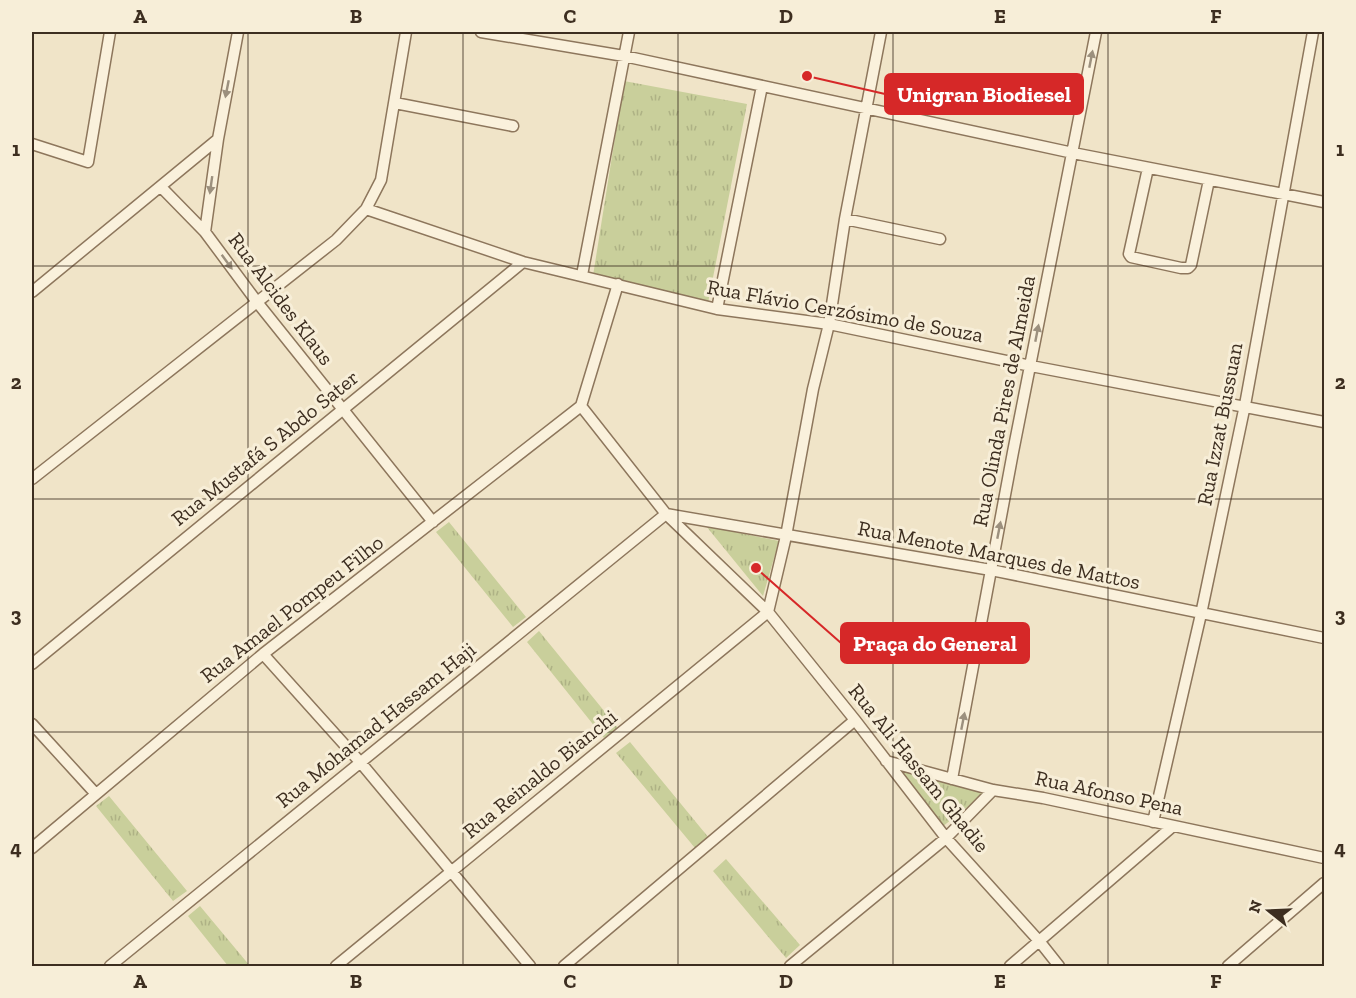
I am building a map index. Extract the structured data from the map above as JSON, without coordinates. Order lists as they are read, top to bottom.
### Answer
{
  "streets": {
    "street": [
      "Rua Alcides Klaus",
      "Rua Flávio Cerzósimo de Souza",
      "Rua Olinda Pires de Almeida",
      "Rua Izzat Bussuan",
      "Rua Mustafá S Abdo Sater",
      "Rua Menote Marques de Mattos",
      "Rua Amael Pompeu Filho",
      "Rua Mohamad Hassam Haji",
      "Rua Ali Hassam Ghadie",
      "Rua Reinaldo Bianchi",
      "Rua Afonso Pena"
    ]
  },
  "crossings": [
    ["Rua Alcides Klaus", "Rua Mustafá S Abdo Sater"],
    ["Rua Alcides Klaus", "Rua Amael Pompeu Filho"],
    ["Rua Flávio Cerzósimo de Souza", "Rua Olinda Pires de Almeida"],
    ["Rua Flávio Cerzósimo de Souza", "Rua Izzat Bussuan"],
    ["Rua Flávio Cerzósimo de Souza", "Rua Mustafá S Abdo Sater"],
    ["Rua Olinda Pires de Almeida", "Rua Menote Marques de Mattos"],
    ["Rua Olinda Pires de Almeida", "Rua Afonso Pena"],
    ["Rua Izzat Bussuan", "Rua Menote Marques de Mattos"],
    ["Rua Izzat Bussuan", "Rua Afonso Pena"],
    ["Rua Menote Marques de Mattos", "Rua Mohamad Hassam Haji"],
    ["Rua Menote Marques de Mattos", "Rua Ali Hassam Ghadie"],
    ["Rua Amael Pompeu Filho", "Rua Ali Hassam Ghadie"],
    ["Rua Mohamad Hassam Haji", "Rua Ali Hassam Ghadie"],
    ["Rua Ali Hassam Ghadie", "Rua Reinaldo Bianchi"],
    ["Rua Ali Hassam Ghadie", "Rua Afonso Pena"]
  ],
  "one_way": ["Rua Olinda Pires de Almeida"],
  "places": ["Unigran Biodiesel", "Praça do General"],
  "north": "left",
  "grid": {
    "columns": [
      "A",
      "B",
      "C",
      "D",
      "E",
      "F"
    ],
    "rows": [
      "1",
      "2",
      "3",
      "4"
    ]
  }
}
